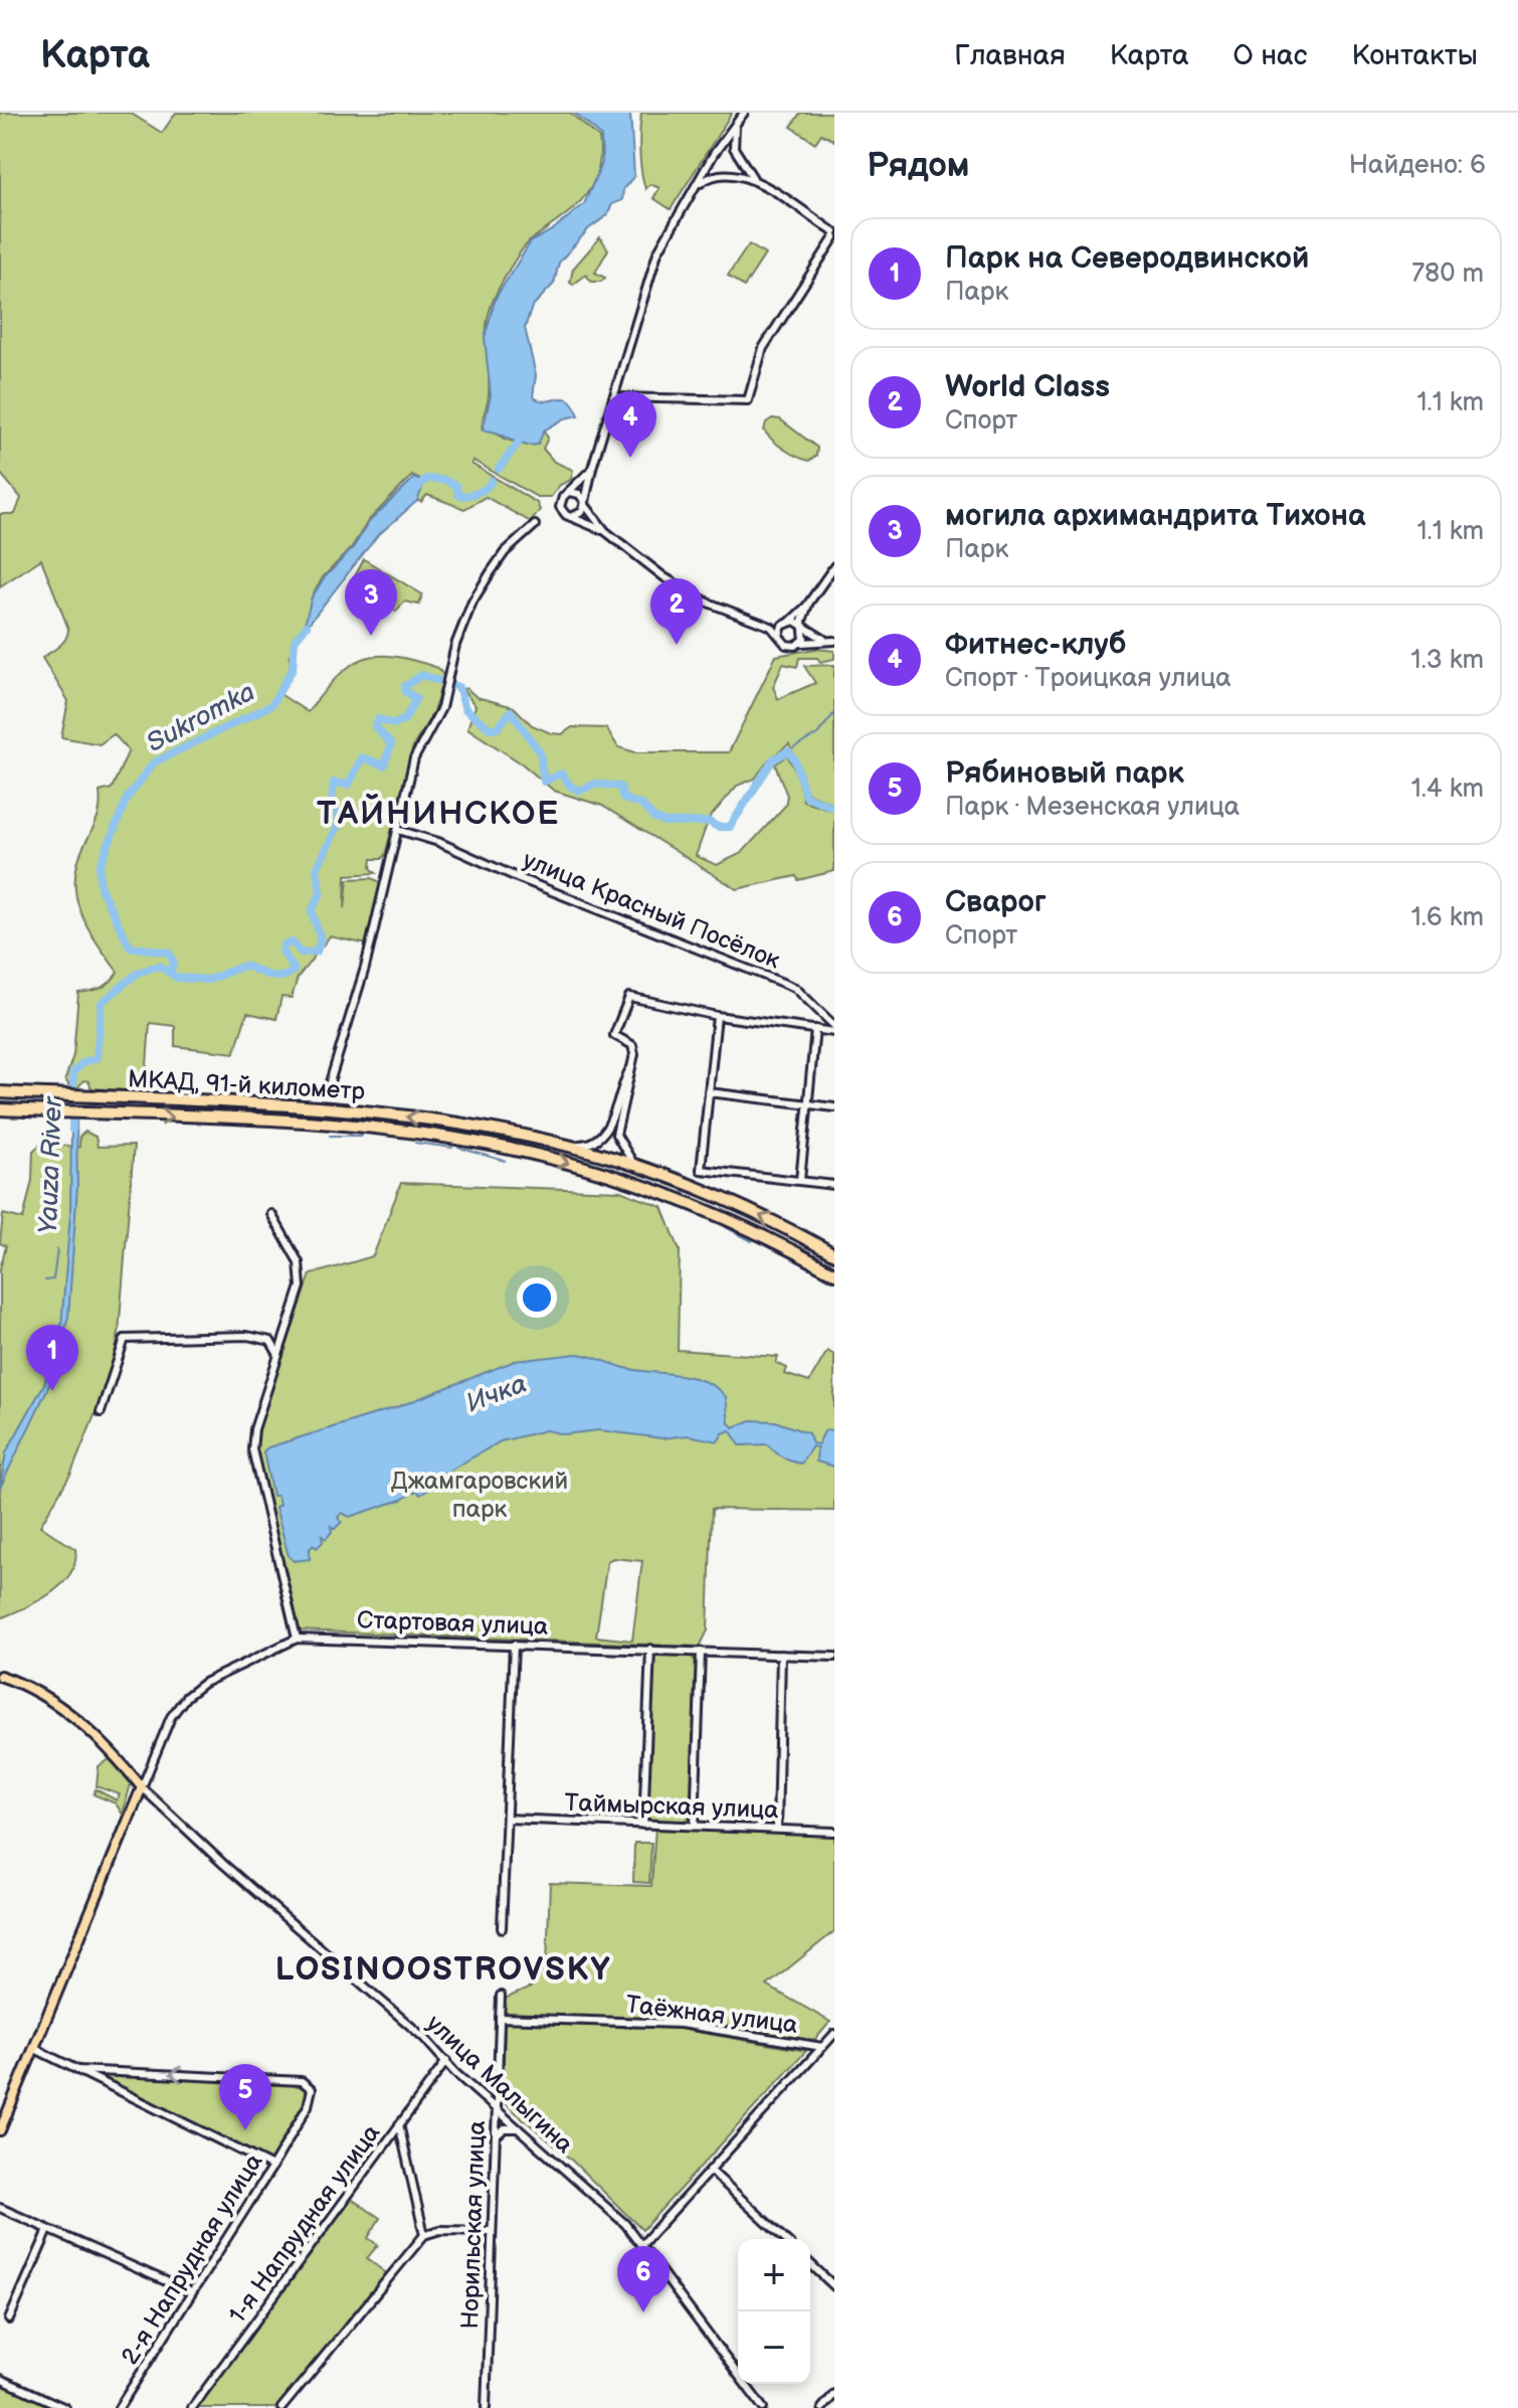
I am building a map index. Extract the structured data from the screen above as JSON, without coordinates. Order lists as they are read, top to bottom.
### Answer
{
  "streets": {
    "highway": ["МКАД, 91-й километр"],
    "street": [
      "улица Красный Посёлок",
      "Стартовая улица",
      "Таймырская улица",
      "Таёжная улица",
      "улица Малыгина",
      "1-я Напрудная улица",
      "Норильская улица",
      "2-я Напрудная улица"
    ]
  },
  "crossings": [
    ["Стартовая улица", "улица Малыгина"],
    ["Таёжная улица", "Норильская улица"],
    ["улица Малыгина", "1-я Напрудная улица"],
    ["улица Малыгина", "Норильская улица"]
  ],
  "districts": ["ТАЙНИНСКОЕ", "LOSINOOSTROVSKY"],
  "water": ["Sukromka", "Yauza River", "Ичка"],
  "parks": ["Джамгаровский парк"],
  "page": {
    "header": "Карта",
    "nav": [
      "Главная",
      "Карта",
      "О нас",
      "Контакты"
    ],
    "heading": ["Рядом", "Найдено: 6"],
    "list": [
      {
        "mark": "1",
        "name": "Парк на Северодвинской",
        "note": "Парк",
        "value": "780 m"
      },
      {
        "mark": "2",
        "name": "World Class",
        "note": "Спорт",
        "value": "1.1 km"
      },
      {
        "mark": "3",
        "name": "могила архимандрита Тихона",
        "note": "Парк",
        "value": "1.1 km"
      },
      {
        "mark": "4",
        "name": "Фитнес-клуб",
        "note": "Спорт · Троицкая улица",
        "value": "1.3 km"
      },
      {
        "mark": "5",
        "name": "Рябиновый парк",
        "note": "Парк · Мезенская улица",
        "value": "1.4 km"
      },
      {
        "mark": "6",
        "name": "Сварог",
        "note": "Спорт",
        "value": "1.6 km"
      }
    ],
    "pins": [
      "4",
      "3",
      "2",
      "1",
      "5",
      "6"
    ],
    "map_buttons": ["+", "−"]
  }
}
